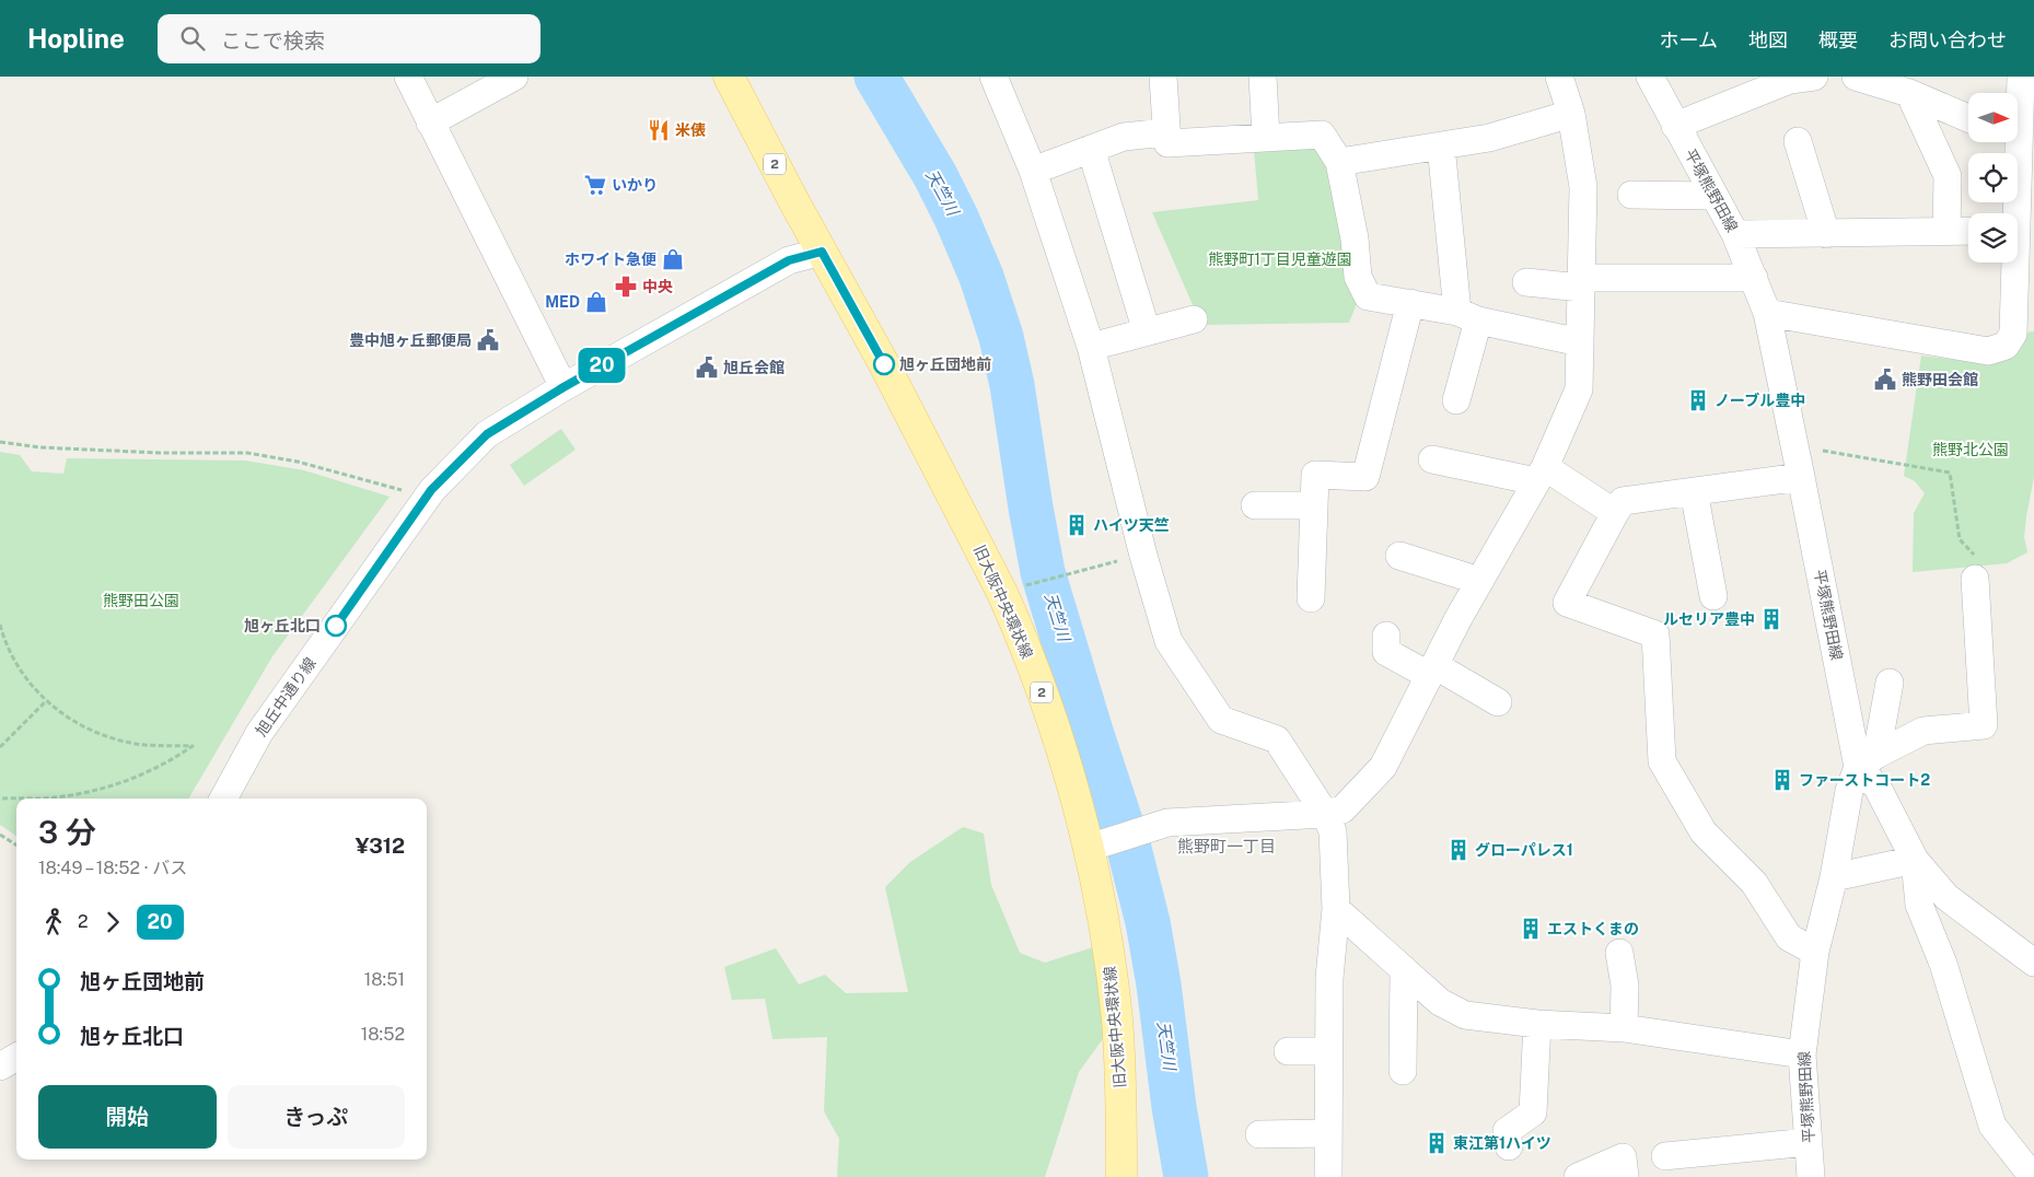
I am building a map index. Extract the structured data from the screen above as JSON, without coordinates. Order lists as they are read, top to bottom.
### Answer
{
  "streets": {
    "main road": ["2", "旧大阪中央環状線"],
    "street": ["平塚熊野田線", "旭丘中通り線"]
  },
  "crossings": [
    ["旧大阪中央環状線", "旭丘中通り線"]
  ],
  "districts": ["熊野町一丁目"],
  "water": ["天竺川"],
  "parks": ["熊野町1丁目児童遊園", "熊野北公園", "熊野田公園"],
  "places": {
    "restaurant": ["米俵"],
    "supermarket": ["いかり"],
    "shop": ["ホワイト急便", "MED"],
    "pharmacy": ["中央"],
    "public building": ["豊中旭ヶ丘郵便局", "旭丘会館", "熊野田会館"],
    "other": ["旭ヶ丘団地前", "旭ヶ丘北口"],
    "building": [
      "ノーブル豊中",
      "ハイツ天竺",
      "ルセリア豊中",
      "ファーストコート2",
      "グローパレス1",
      "エストくまの",
      "東江第1ハイツ"
    ]
  },
  "lines": ["bus line 20"],
  "north": "right",
  "page": {
    "header": "Hopline",
    "search": "ここで検索",
    "nav": [
      "ホーム",
      "地図",
      "概要",
      "お問い合わせ"
    ],
    "on_map": "20",
    "heading": ["3 分", "18:49 – 18:52 · バス", "¥312"],
    "legs": ["2", "20"],
    "list": [
      {
        "name": "旭ヶ丘団地前",
        "value": "18:51"
      },
      {
        "name": "旭ヶ丘北口",
        "value": "18:52"
      }
    ],
    "buttons": ["開始", "きっぷ"]
  }
}
